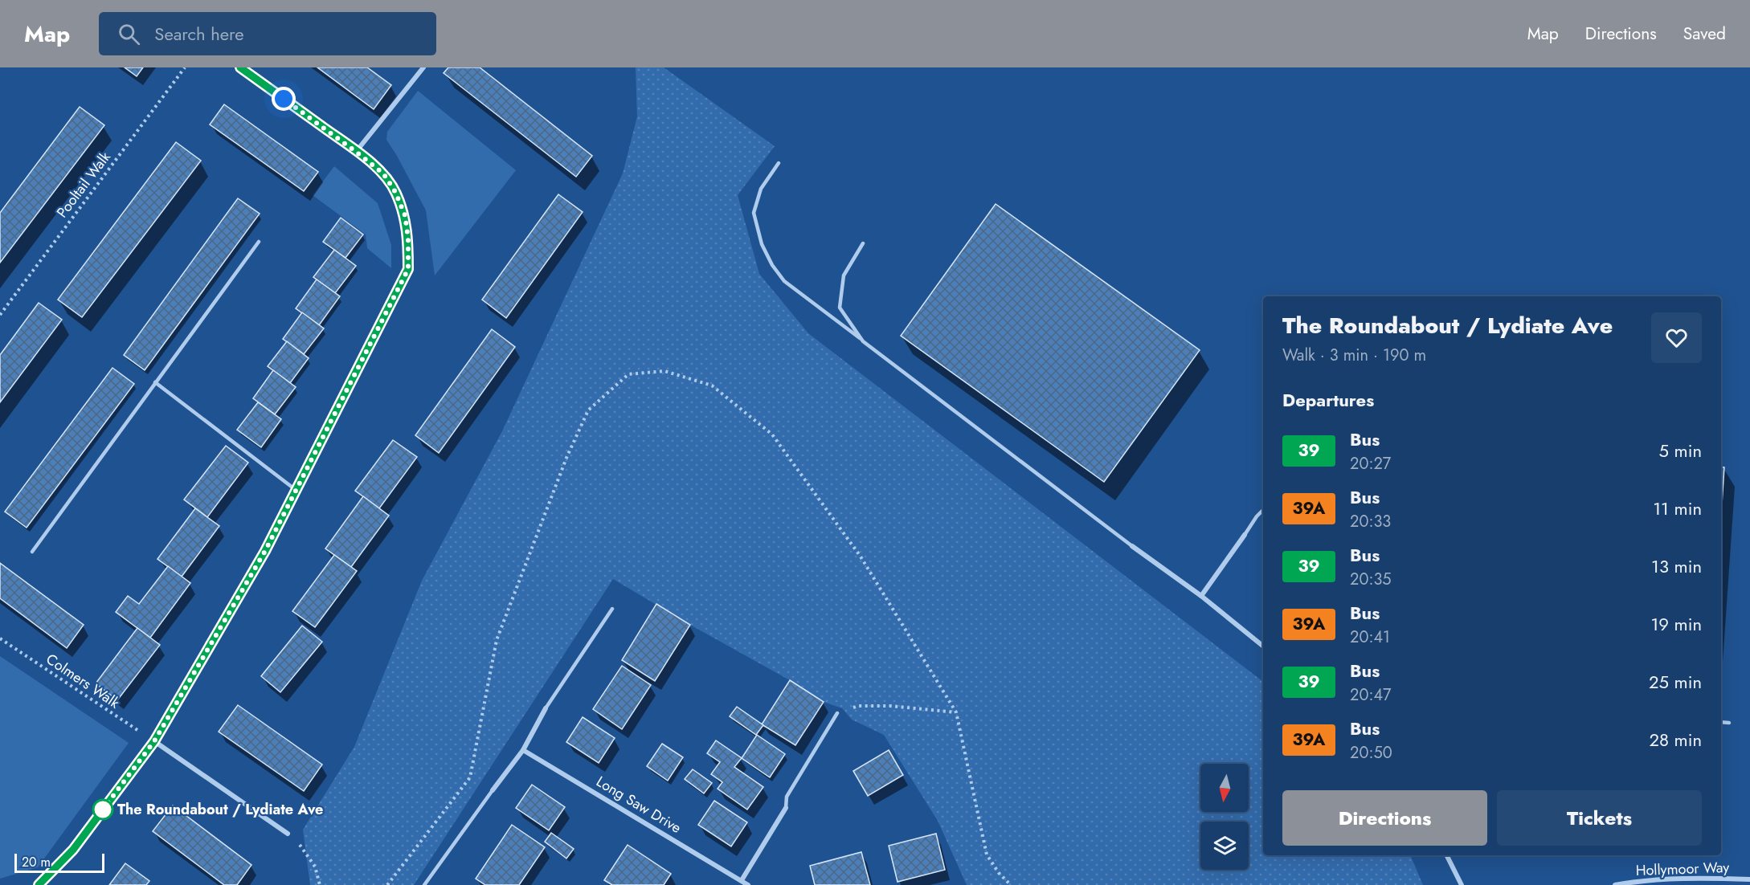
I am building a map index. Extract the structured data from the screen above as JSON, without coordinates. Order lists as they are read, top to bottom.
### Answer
{
  "streets": {
    "street": ["Long Saw Drive", "Hollymoor Way"],
    "path": ["Pooltail Walk", "Colmers Walk"]
  },
  "places": ["The Roundabout / Lydiate Ave"],
  "lines": ["bus line 39"],
  "scale_bar": "20 m",
  "north": "bottom",
  "page": {
    "header": "Map",
    "search": "Search here",
    "nav": ["Map", "Directions", "Saved"],
    "heading": [
      ["The Roundabout / Lydiate Ave", "Walk · 3 min · 190 m"],
      "Departures"
    ],
    "list": [
      {
        "mark": "39",
        "name": "Bus",
        "note": "20:27",
        "value": "5 min"
      },
      {
        "mark": "39A",
        "name": "Bus",
        "note": "20:33",
        "value": "11 min"
      },
      {
        "mark": "39",
        "name": "Bus",
        "note": "20:35",
        "value": "13 min"
      },
      {
        "mark": "39A",
        "name": "Bus",
        "note": "20:41",
        "value": "19 min"
      },
      {
        "mark": "39",
        "name": "Bus",
        "note": "20:47",
        "value": "25 min"
      },
      {
        "mark": "39A",
        "name": "Bus",
        "note": "20:50",
        "value": "28 min"
      }
    ],
    "buttons": ["Directions", "Tickets"],
    "scale": "20 m"
  }
}
